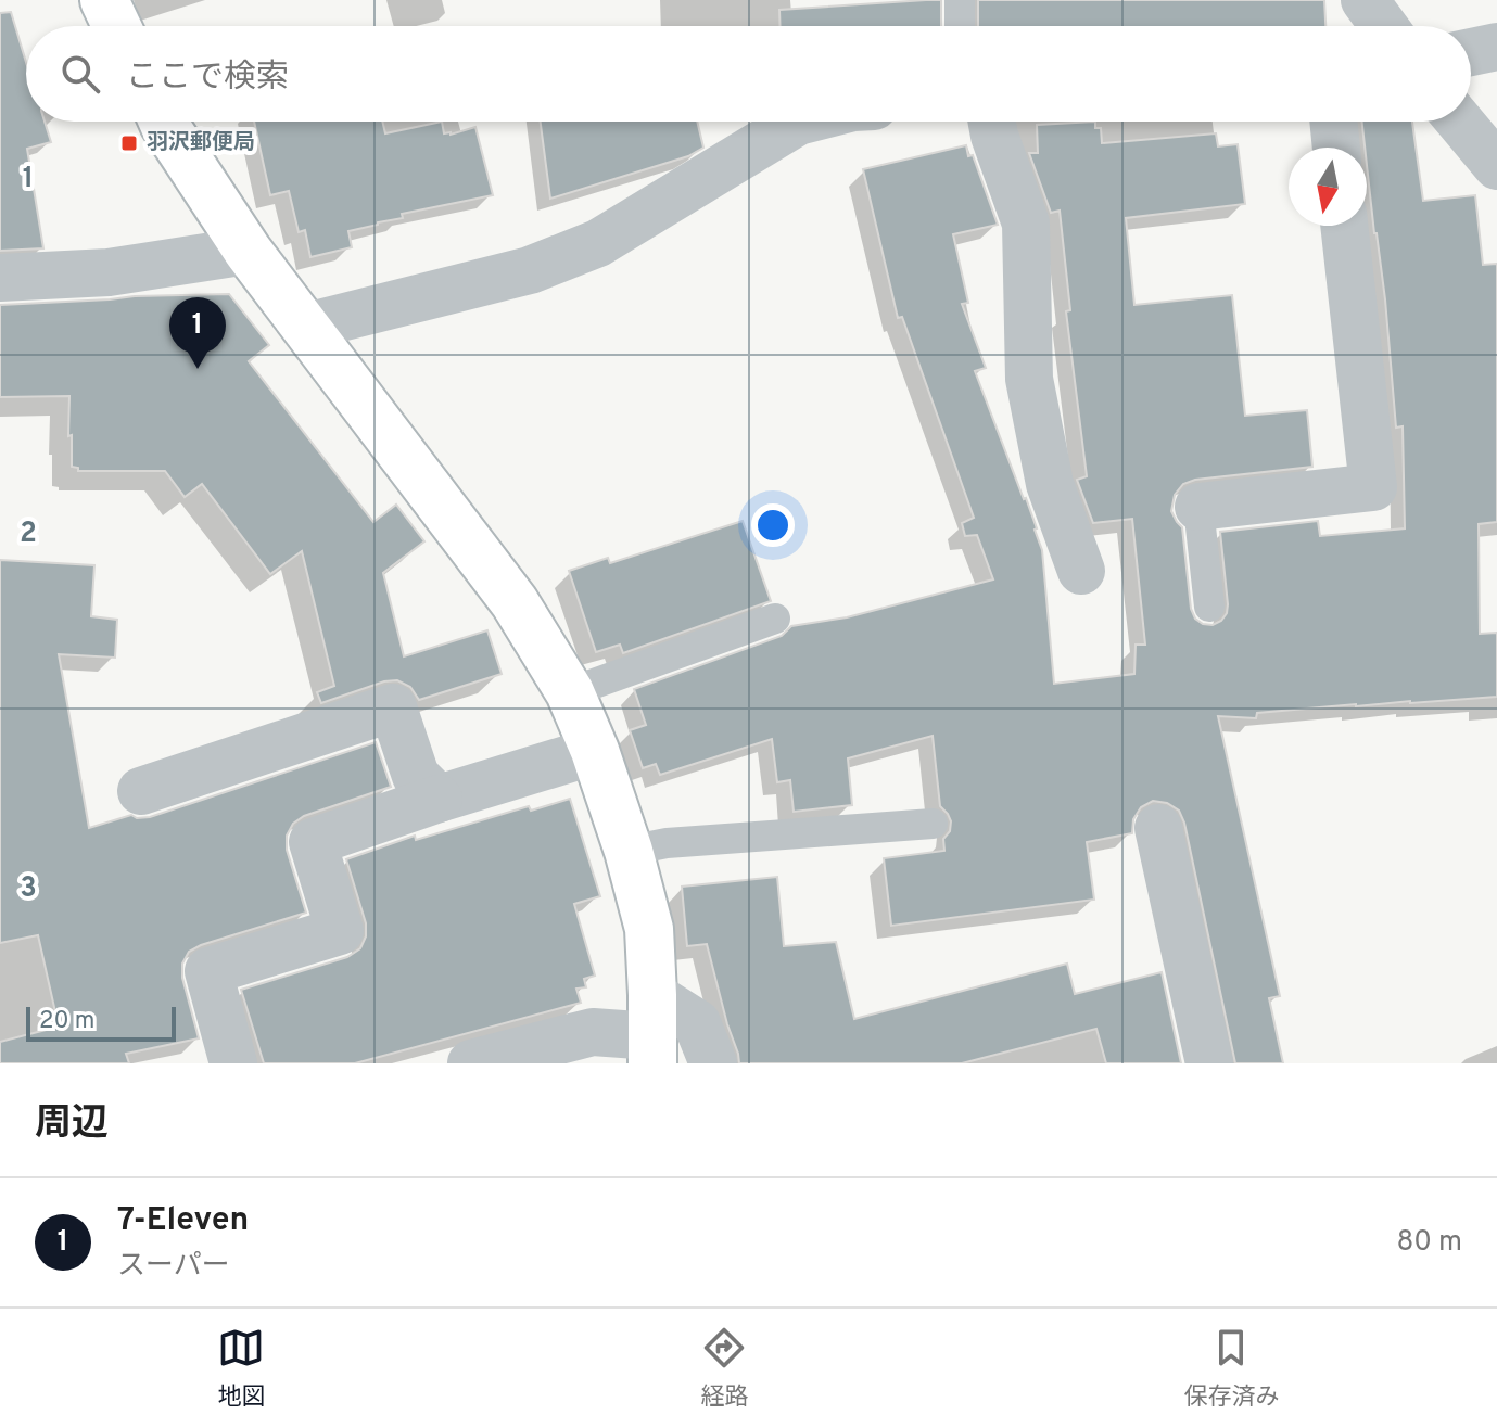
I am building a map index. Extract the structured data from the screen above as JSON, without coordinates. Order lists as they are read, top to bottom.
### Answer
{
  "places": {
    "transit": ["羽沢郵便局"]
  },
  "scale_bar": "20 m",
  "north": "bottom",
  "page": {
    "search": "ここで検索",
    "pins": "1",
    "scale": "20 m",
    "heading": "周辺",
    "list": [
      {
        "mark": "1",
        "name": "7-Eleven",
        "note": "スーパー",
        "value": "80 m"
      }
    ],
    "nav": ["地図", "経路", "保存済み"]
  },
  "grid": {
    "rows": ["1", "2", "3"]
  }
}
